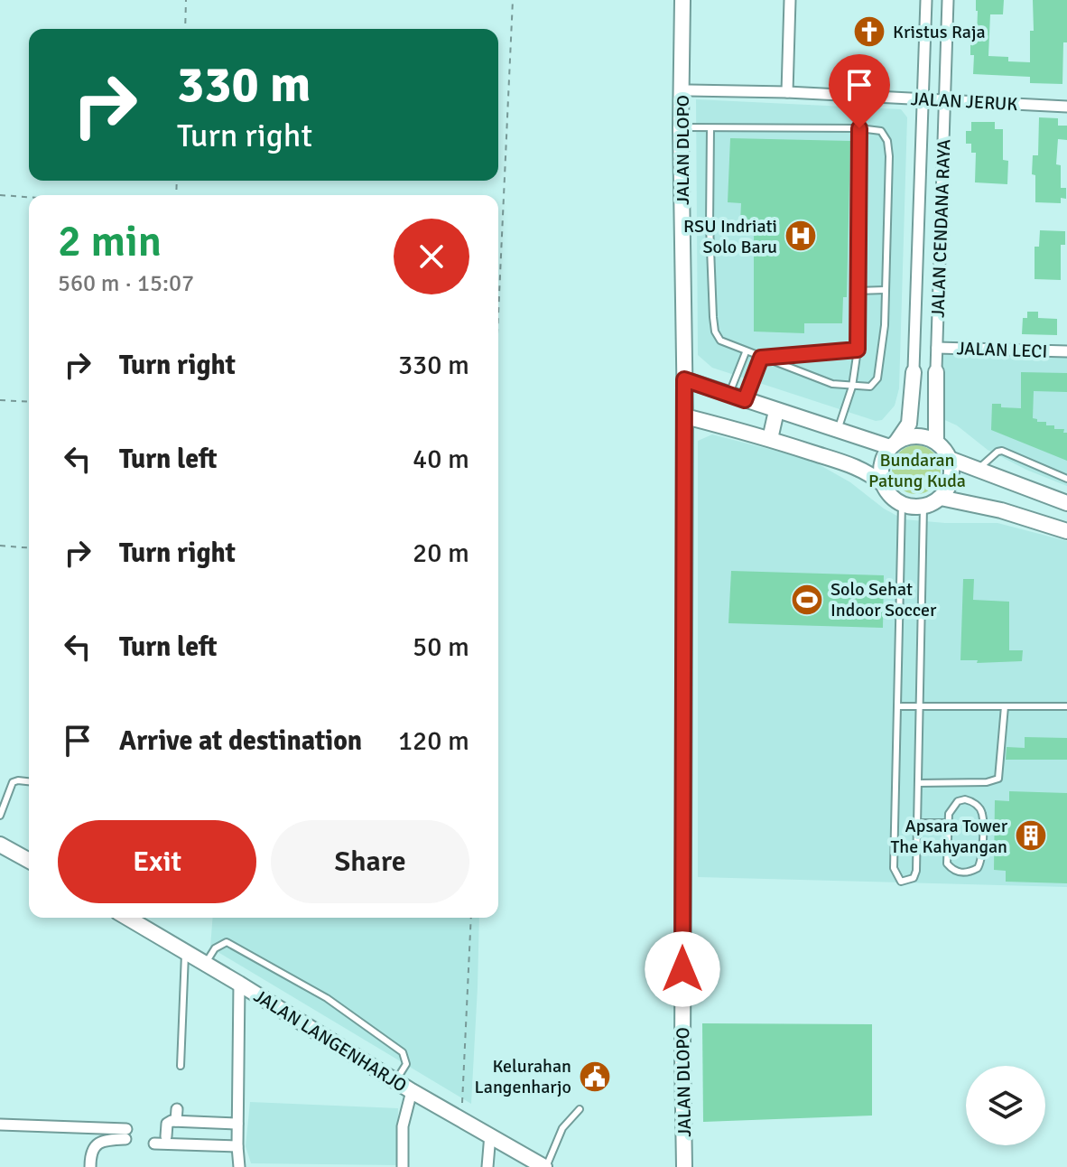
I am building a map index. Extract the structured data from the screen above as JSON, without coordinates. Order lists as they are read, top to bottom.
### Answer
{
  "streets": {
    "street": [
      "JALAN JERUK",
      "JALAN DLOPO",
      "JALAN CENDANA RAYA",
      "JALAN LECI",
      "JALAN LANGENHARJO"
    ]
  },
  "crossings": [
    ["JALAN JERUK", "JALAN CENDANA RAYA"],
    ["JALAN CENDANA RAYA", "JALAN LECI"]
  ],
  "parks": ["Bundaran Patung Kuda"],
  "places": {
    "church": ["Kristus Raja"],
    "hospital": ["RSU Indriati Solo Baru"],
    "sports": ["Solo Sehat Indoor Soccer"],
    "building": ["Apsara Tower The Kahyangan"],
    "public building": ["Kelurahan Langenharjo"]
  },
  "page": {
    "turn": ["330 m", "Turn right"],
    "heading": ["2 min", "560 m · 15:07"],
    "list": [
      {
        "name": "Turn right",
        "value": "330 m"
      },
      {
        "name": "Turn left",
        "value": "40 m"
      },
      {
        "name": "Turn right",
        "value": "20 m"
      },
      {
        "name": "Turn left",
        "value": "50 m"
      },
      {
        "name": "Arrive at destination",
        "value": "120 m"
      }
    ],
    "buttons": ["Exit", "Share"]
  }
}
